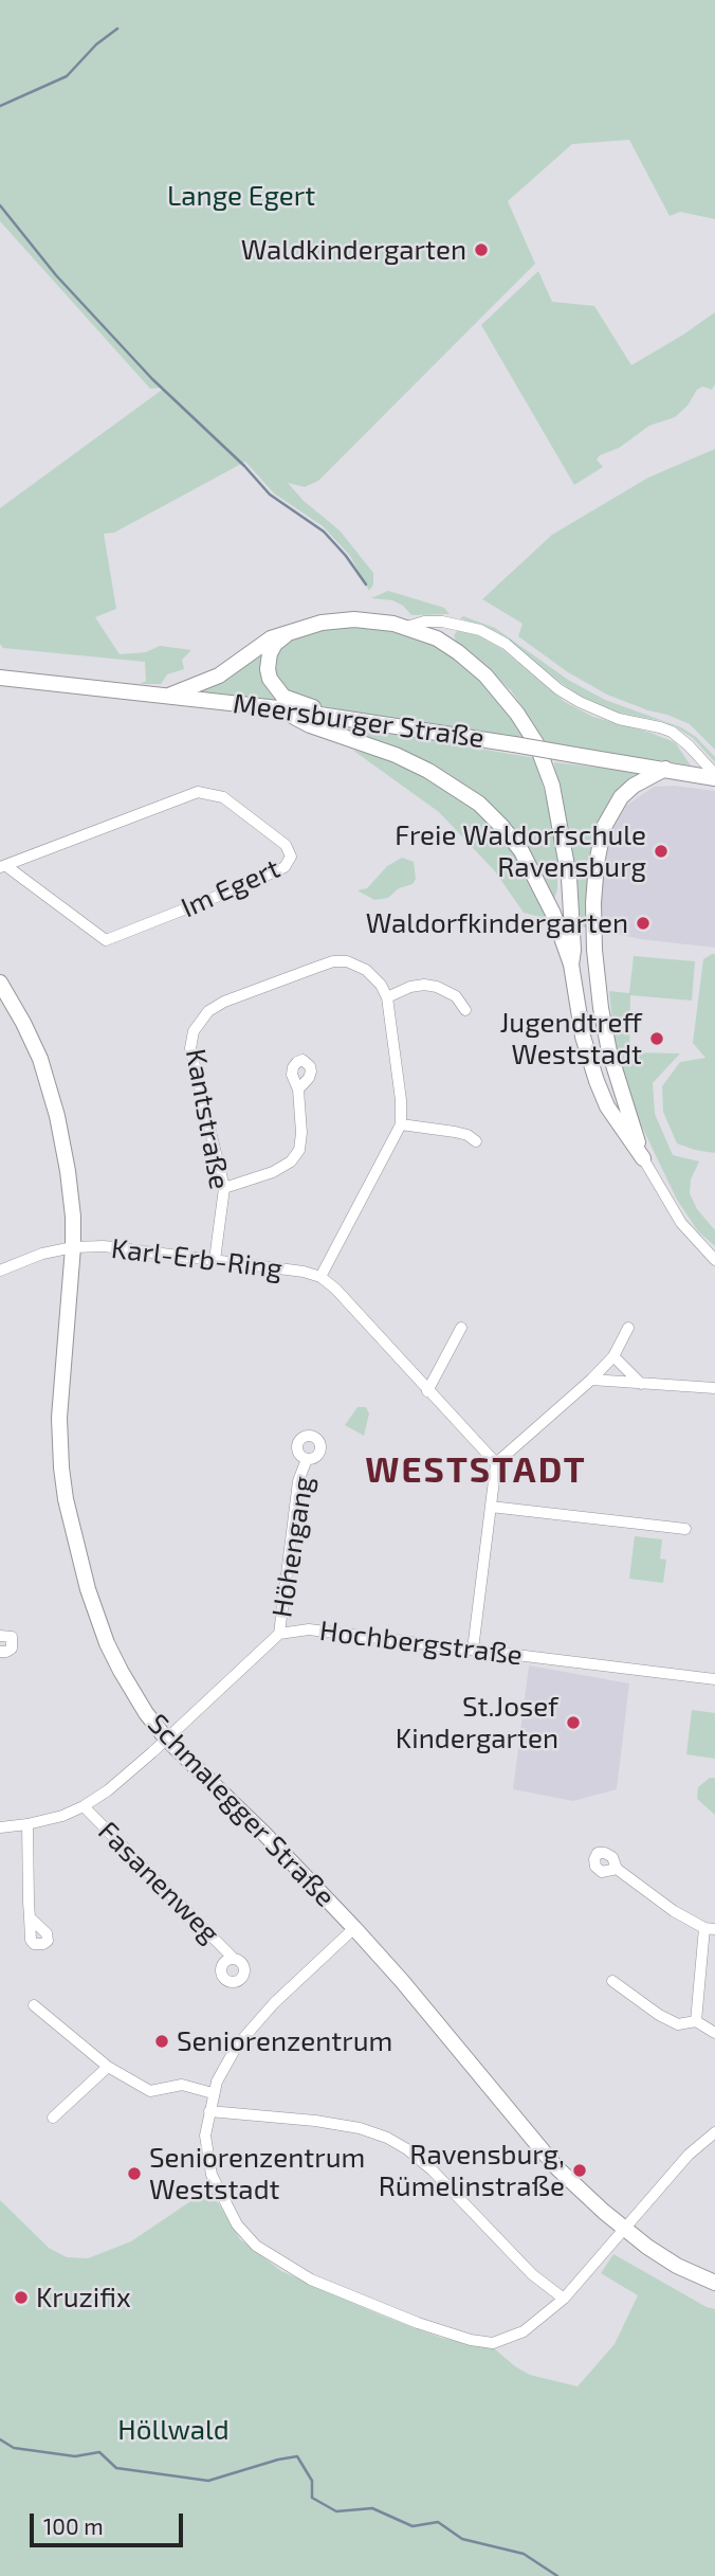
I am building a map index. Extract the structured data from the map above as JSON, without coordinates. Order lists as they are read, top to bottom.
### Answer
{
  "streets": {
    "street": [
      "Meersburger Straße",
      "Im Egert",
      "Kantstraße",
      "Karl-Erb-Ring",
      "Höhengang",
      "Hochbergstraße",
      "Schmalegger Straße",
      "Fasanenweg"
    ]
  },
  "crossings": [
    ["Kantstraße", "Karl-Erb-Ring"],
    ["Karl-Erb-Ring", "Schmalegger Straße"],
    ["Höhengang", "Hochbergstraße"],
    ["Hochbergstraße", "Schmalegger Straße"],
    ["Hochbergstraße", "Fasanenweg"]
  ],
  "districts": ["WESTSTADT"],
  "parks": ["Lange Egert", "Höllwald"],
  "places": [
    "Waldkindergarten",
    "Freie Waldorfschule Ravensburg",
    "Waldorfkindergarten",
    "Jugendtreff Weststadt",
    "St.Josef Kindergarten",
    "Seniorenzentrum",
    "Ravensburg, Rümelinstraße",
    "Seniorenzentrum Weststadt",
    "Kruzifix"
  ],
  "scale_bar": "100 m"
}
